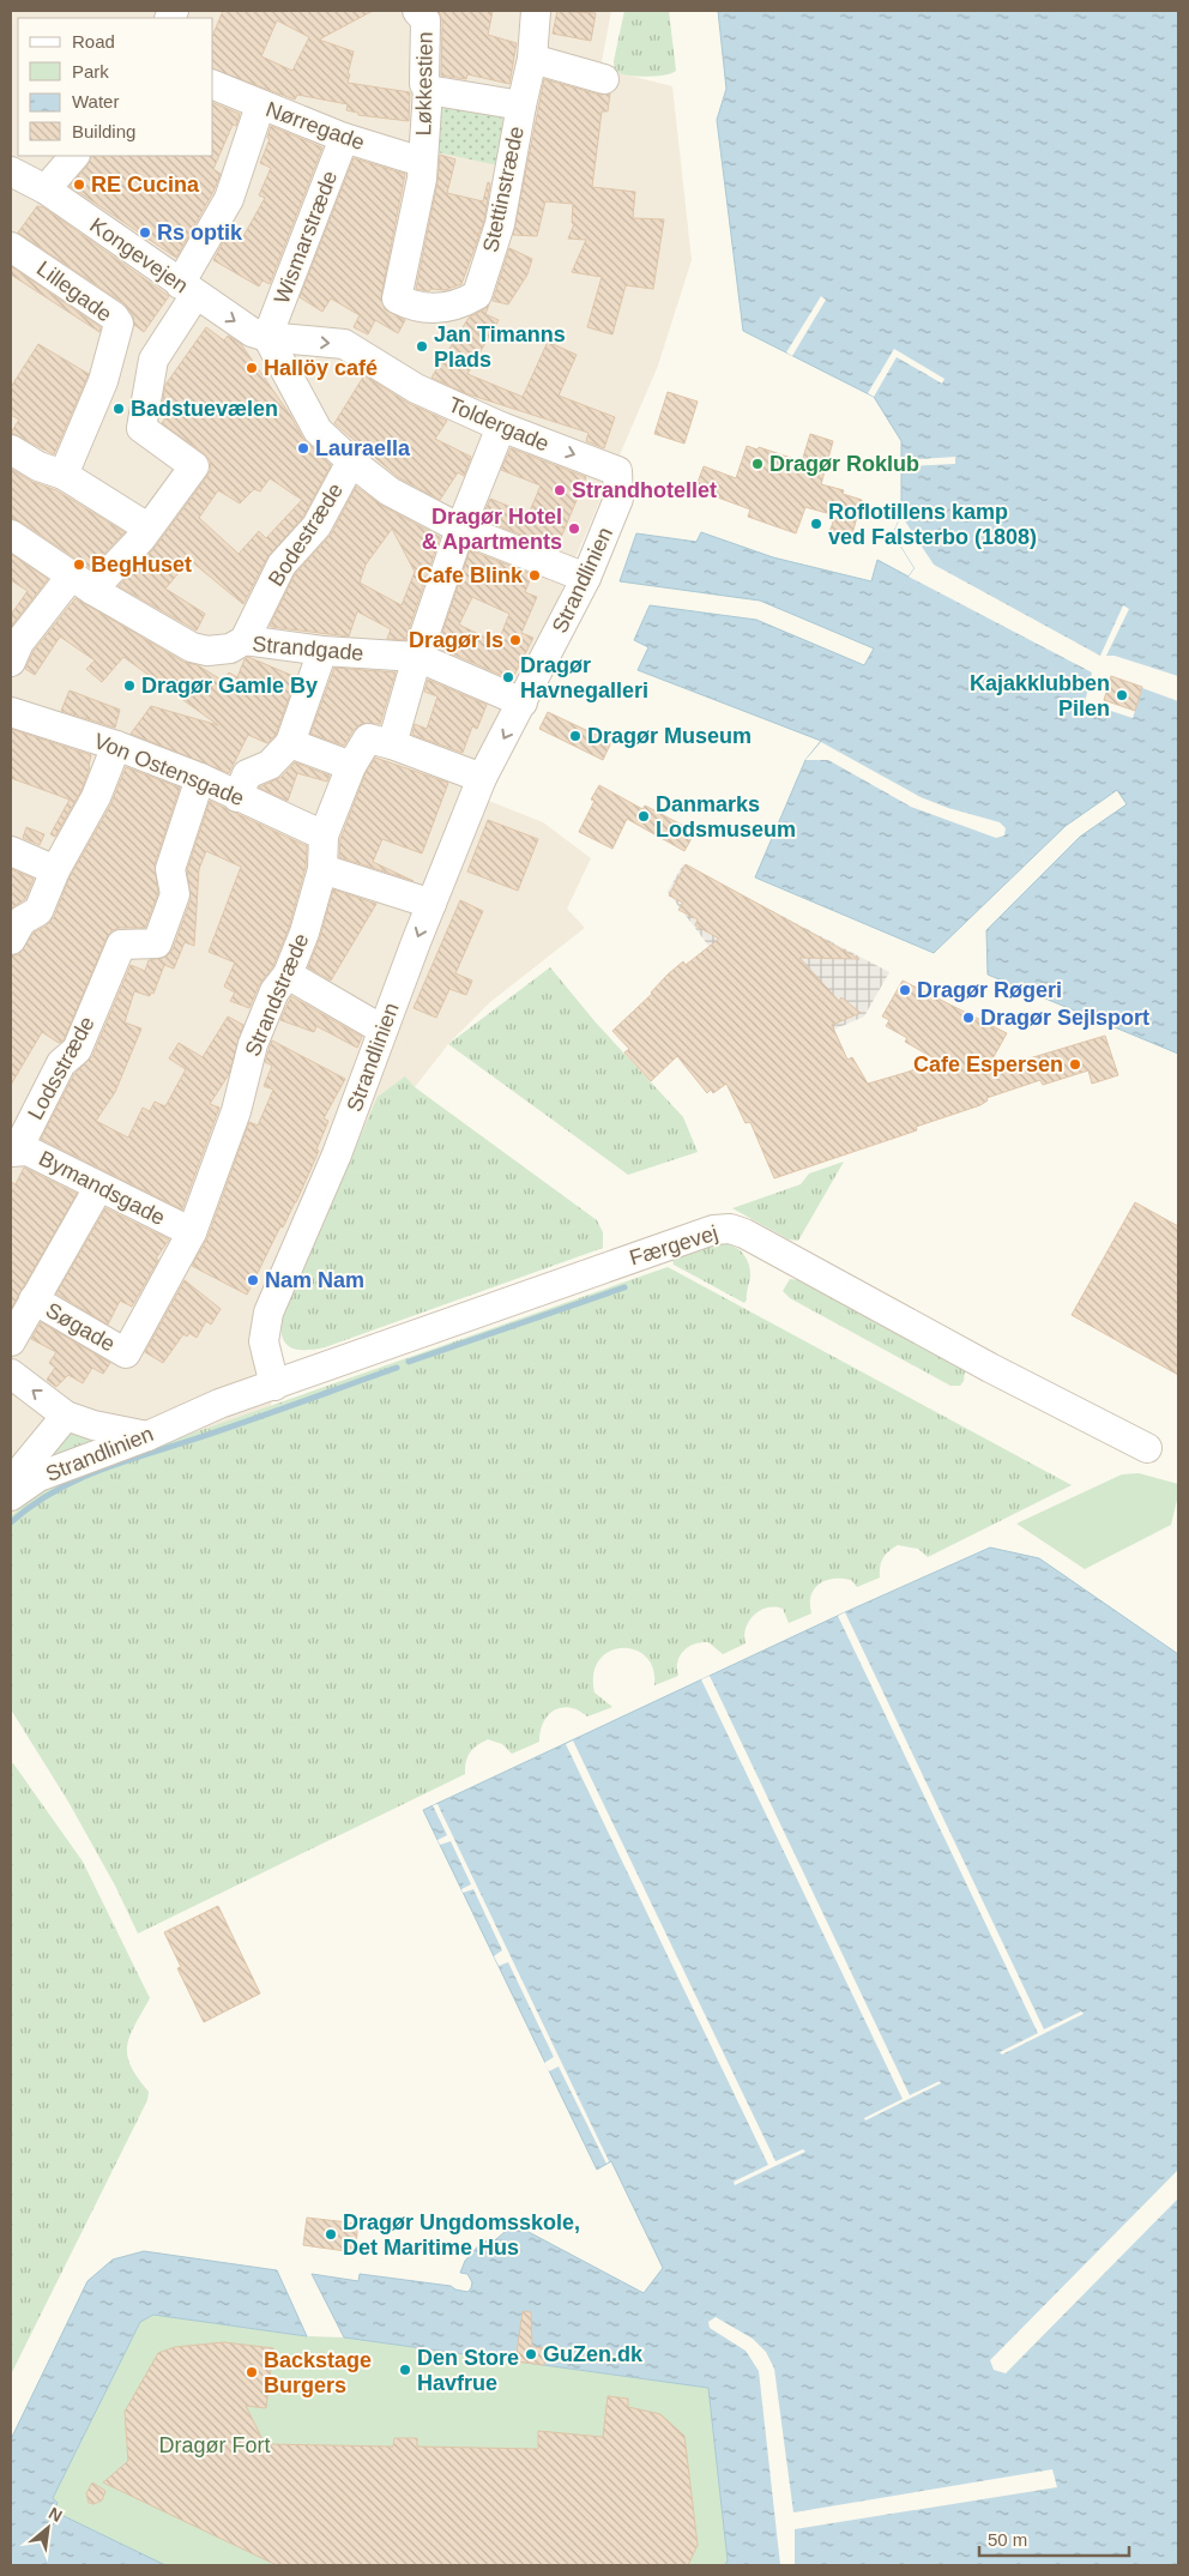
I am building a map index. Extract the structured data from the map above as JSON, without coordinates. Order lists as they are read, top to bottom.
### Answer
{
  "streets": {
    "street": [
      "Løkkestien",
      "Nørregade",
      "Stettinstræde",
      "Wismarstræde",
      "Kongevejen",
      "Lillegade",
      "Toldergade",
      "Bodestræde",
      "Strandlinien",
      "Strandgade",
      "Von Ostensgade",
      "Strandstræde",
      "Lodsstræde",
      "Bymandsgade",
      "Færgevej",
      "Søgade"
    ]
  },
  "crossings": [
    ["Løkkestien", "Nørregade"],
    ["Løkkestien", "Stettinstræde"],
    ["Nørregade", "Wismarstræde"],
    ["Wismarstræde", "Kongevejen"],
    ["Kongevejen", "Toldergade"],
    ["Toldergade", "Strandlinien"],
    ["Bodestræde", "Strandgade"],
    ["Strandlinien", "Strandgade"],
    ["Strandlinien", "Færgevej"],
    ["Von Ostensgade", "Strandstræde"],
    ["Von Ostensgade", "Lodsstræde"],
    ["Strandstræde", "Bymandsgade"],
    ["Strandstræde", "Søgade"],
    ["Lodsstræde", "Bymandsgade"]
  ],
  "parks": ["Dragør Fort"],
  "places": [
    "RE Cucina",
    "Rs optik",
    "Jan Timanns Plads",
    "Hallöy café",
    "Badstuevælen",
    "Lauraella",
    "Dragør Roklub",
    "Strandhotellet",
    "Roflotillens kamp ved Falsterbo (1808)",
    "Dragør Hotel & Apartments",
    "BegHuset",
    "Cafe Blink",
    "Dragør Is",
    "Dragør Havnegalleri",
    "Dragør Gamle By",
    "Kajakklubben Pilen",
    "Dragør Museum",
    "Danmarks Lodsmuseum",
    "Dragør Røgeri",
    "Dragør Sejlsport",
    "Cafe Espersen",
    "Nam Nam",
    "Dragør Ungdomsskole, Det Maritime Hus",
    "GuZen.dk",
    "Den Store Havfrue",
    "Backstage Burgers"
  ],
  "legend": [
    "Road",
    "Park",
    "Water",
    "Building"
  ],
  "scale_bar": "50 m",
  "north": "top right"
}
